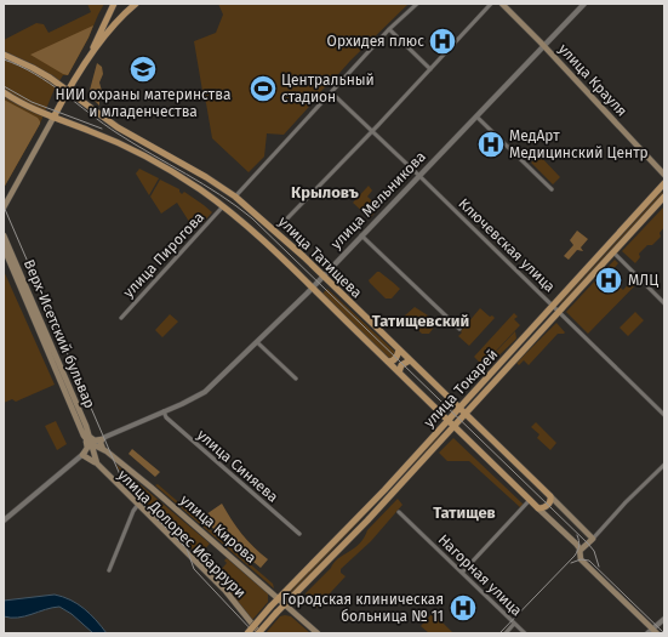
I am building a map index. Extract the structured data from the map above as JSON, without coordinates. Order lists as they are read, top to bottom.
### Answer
{
  "streets": {
    "main road": [
      "улица Крауля",
      "улица Татищева",
      "Верх-Исетский бульвар",
      "улица Токарей",
      "улица Кирова",
      "улица Долорес Ибаррури"
    ],
    "street": [
      "улица Мельникова",
      "Ключевская улица",
      "улица Пирогова",
      "улица Синяева",
      "Нагорная улица"
    ]
  },
  "crossings": [
    ["улица Крауля", "улица Мельникова"],
    ["улица Мельникова", "Ключевская улица"],
    ["улица Мельникова", "улица Татищева"],
    ["улица Мельникова", "улица Синяева"],
    ["Ключевская улица", "улица Токарей"],
    ["улица Пирогова", "улица Татищева"],
    ["улица Татищева", "улица Токарей"],
    ["Верх-Исетский бульвар", "улица Кирова"],
    ["Верх-Исетский бульвар", "улица Долорес Ибаррури"],
    ["улица Токарей", "улица Кирова"],
    ["улица Токарей", "улица Долорес Ибаррури"],
    ["улица Кирова", "улица Долорес Ибаррури"]
  ],
  "districts": ["Крыловъ", "Татищевский", "Татищев"],
  "places": {
    "hospital": [
      "Орхидея плюс",
      "МедАрт Медицинский Центр",
      "МЛЦ",
      "Городская клиническая больница № 11"
    ],
    "school or university": ["НИИ охраны материнства и младенчества"],
    "sports": ["Центральный стадион"]
  }
}
